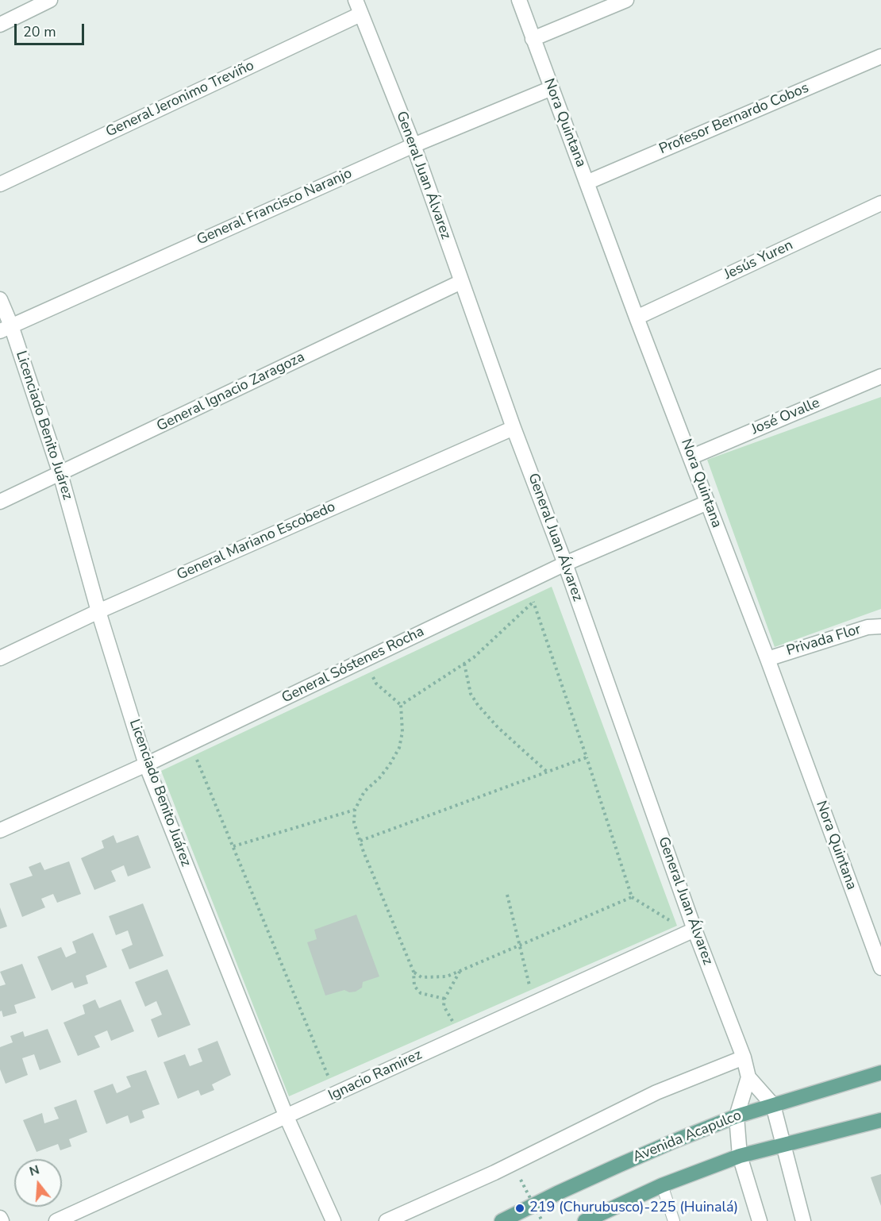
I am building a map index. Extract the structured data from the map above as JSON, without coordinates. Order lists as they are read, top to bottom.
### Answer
{
  "streets": {
    "main road": ["Avenida Acapulco"],
    "street": [
      "General Jeronimo Treviño",
      "Profesor Bernardo Cobos",
      "Nora Quintana",
      "General Juan Álvarez",
      "General Francisco Naranjo",
      "Jesús Yuren",
      "General Ignacio Zaragoza",
      "José Ovalle",
      "Licenciado Benito Juárez",
      "General Mariano Escobedo",
      "Privada Flor",
      "General Sóstenes Rocha",
      "Ignacio Ramirez"
    ]
  },
  "crossings": [
    ["General Jeronimo Treviño", "General Juan Álvarez"],
    ["Profesor Bernardo Cobos", "Nora Quintana"],
    ["Nora Quintana", "General Francisco Naranjo"],
    ["Nora Quintana", "Jesús Yuren"],
    ["Nora Quintana", "José Ovalle"],
    ["Nora Quintana", "Privada Flor"],
    ["Nora Quintana", "General Sóstenes Rocha"],
    ["General Juan Álvarez", "General Francisco Naranjo"],
    ["General Juan Álvarez", "General Ignacio Zaragoza"],
    ["General Juan Álvarez", "General Mariano Escobedo"],
    ["General Juan Álvarez", "General Sóstenes Rocha"],
    ["General Juan Álvarez", "Ignacio Ramirez"],
    ["General Juan Álvarez", "Avenida Acapulco"],
    ["General Francisco Naranjo", "Licenciado Benito Juárez"],
    ["General Ignacio Zaragoza", "Licenciado Benito Juárez"],
    ["Licenciado Benito Juárez", "General Mariano Escobedo"],
    ["Licenciado Benito Juárez", "General Sóstenes Rocha"],
    ["Licenciado Benito Juárez", "Ignacio Ramirez"]
  ],
  "places": ["219 (Churubusco)-225 (Huinalá)"],
  "scale_bar": "20 m",
  "north": "top"
}
